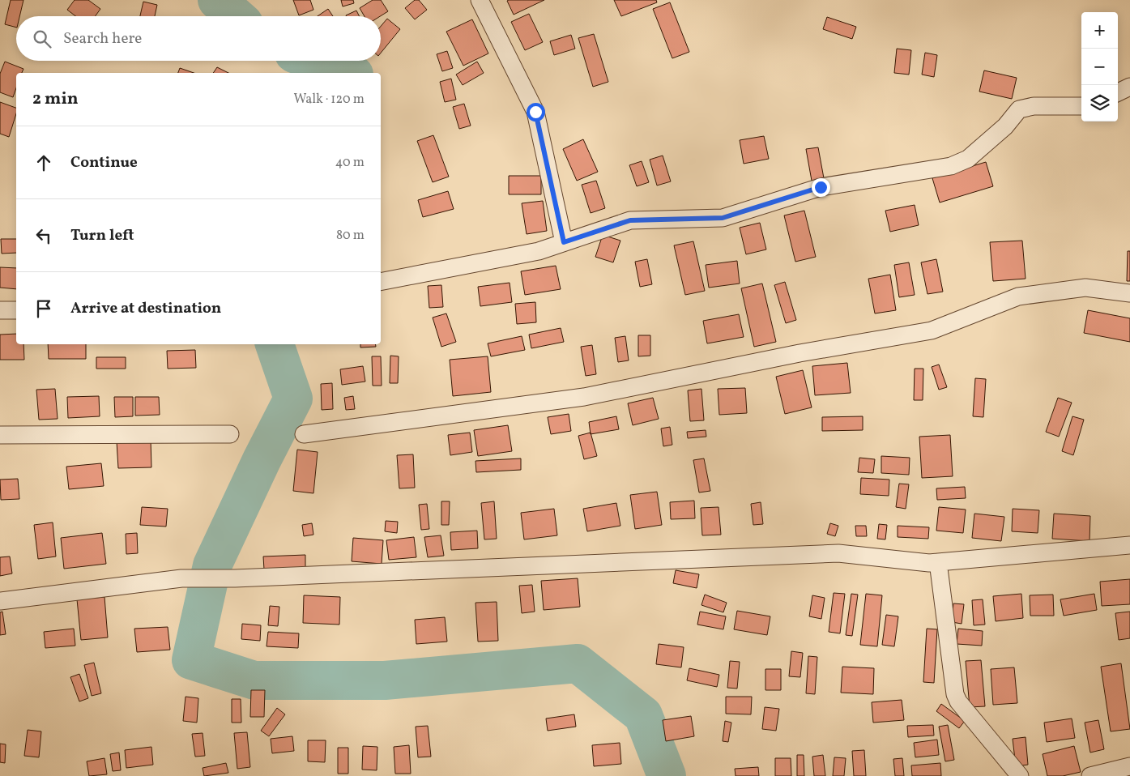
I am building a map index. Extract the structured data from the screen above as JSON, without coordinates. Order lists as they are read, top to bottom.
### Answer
{
  "page": {
    "map_buttons": ["+", "−"],
    "search": "Search here",
    "heading": ["2 min", "Walk · 120 m"],
    "list": [
      ["Continue", "40 m"],
      ["Turn left", "80 m"],
      "Arrive at destination"
    ]
  }
}
